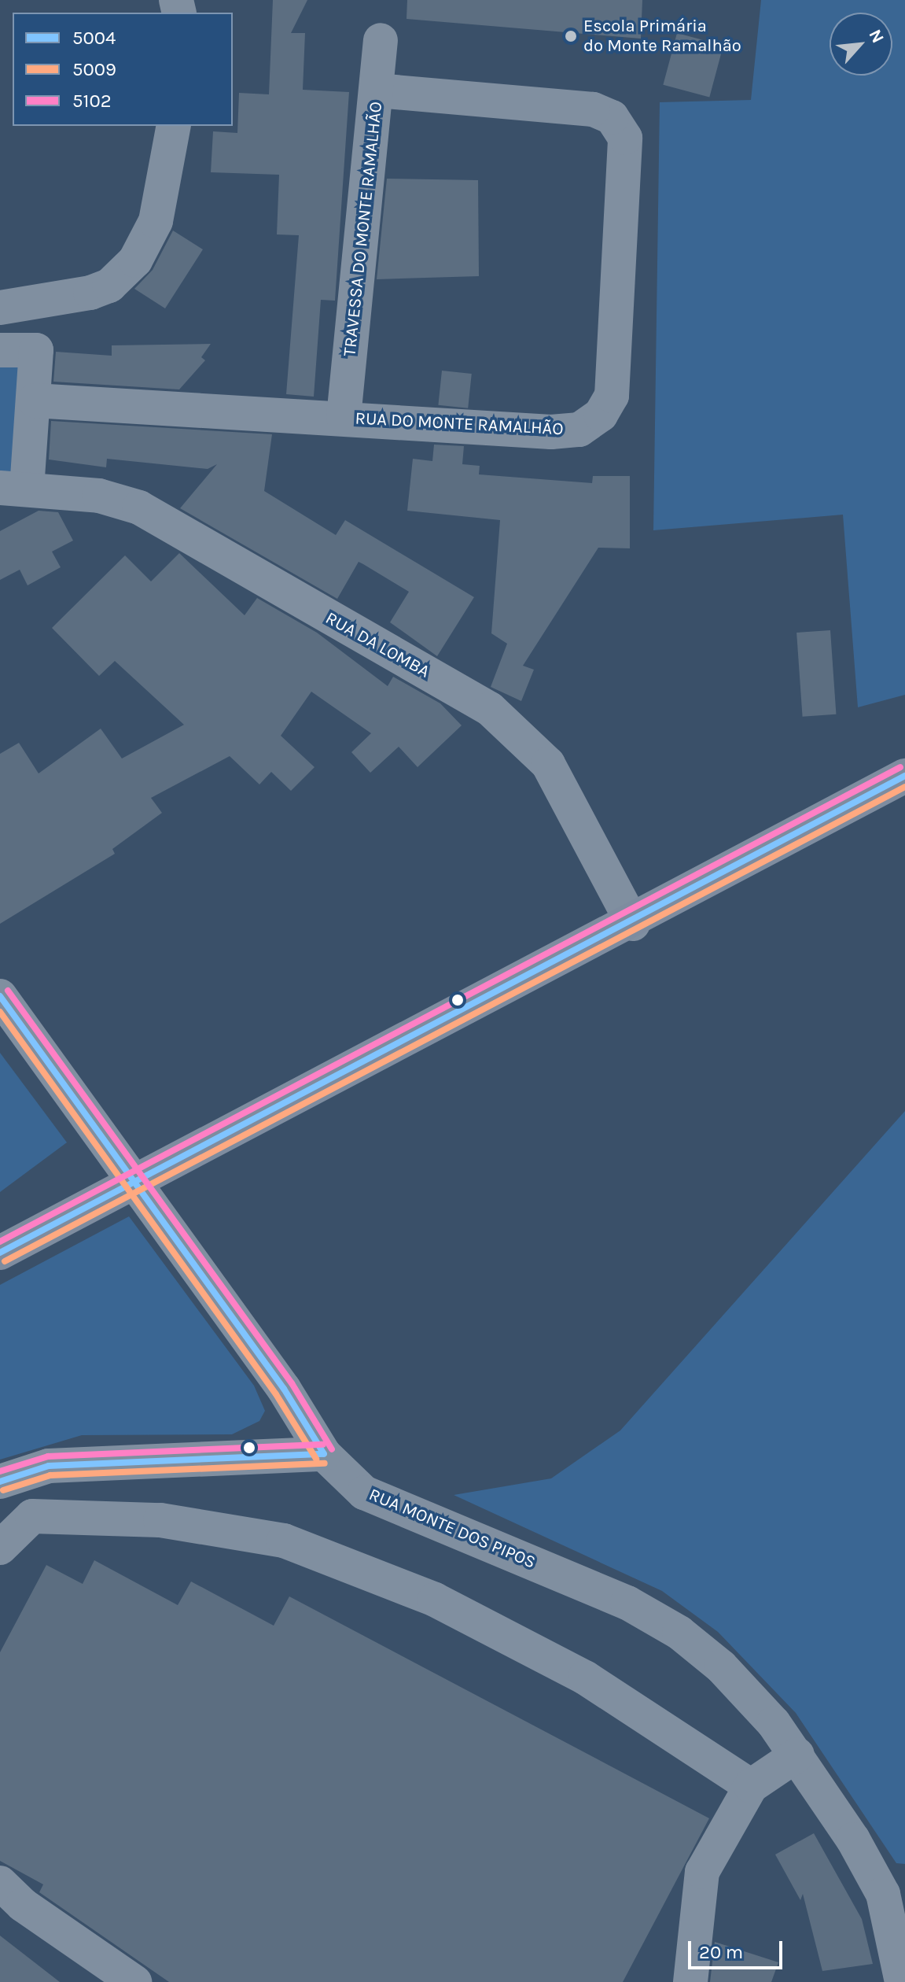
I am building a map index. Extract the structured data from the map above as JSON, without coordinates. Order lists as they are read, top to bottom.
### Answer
{
  "streets": {
    "street": [
      "TRAVESSA DO MONTE RAMALHÃO",
      "RUA DO MONTE RAMALHÃO",
      "RUA DA LOMBA",
      "RUA MONTE DOS PIPOS"
    ]
  },
  "crossings": [
    ["TRAVESSA DO MONTE RAMALHÃO", "RUA DO MONTE RAMALHÃO"]
  ],
  "places": ["Escola Primária do Monte Ramalhão"],
  "lines": ["transit line 5102", "transit line 5004", "transit line 5009"],
  "legend": ["5004", "5009", "5102"],
  "scale_bar": "20 m",
  "north": "top right"
}
